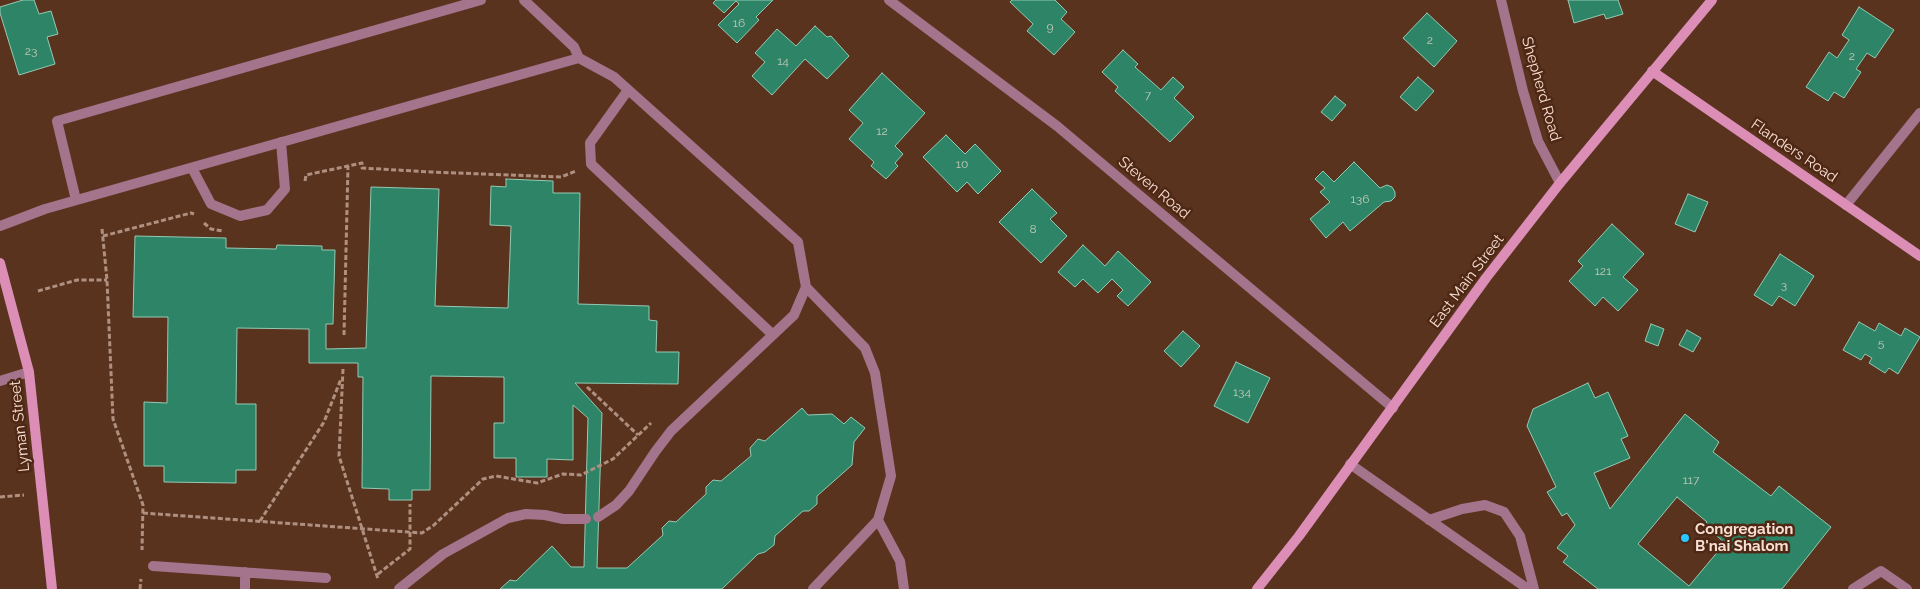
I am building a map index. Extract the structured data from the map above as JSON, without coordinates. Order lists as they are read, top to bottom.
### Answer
{
  "streets": {
    "main road": ["Flanders Road", "East Main Street", "Lyman Street"],
    "street": ["Shepherd Road", "Steven Road"]
  },
  "crossings": [
    ["Shepherd Road", "East Main Street"],
    ["Flanders Road", "East Main Street"],
    ["Steven Road", "East Main Street"]
  ],
  "places": ["Congregation B'nai Shalom"],
  "house_numbers": [
    "16",
    "9",
    "2",
    "23",
    "2",
    "14",
    "7",
    "12",
    "10",
    "136",
    "8",
    "121",
    "3",
    "5",
    "134",
    "117"
  ]
}
